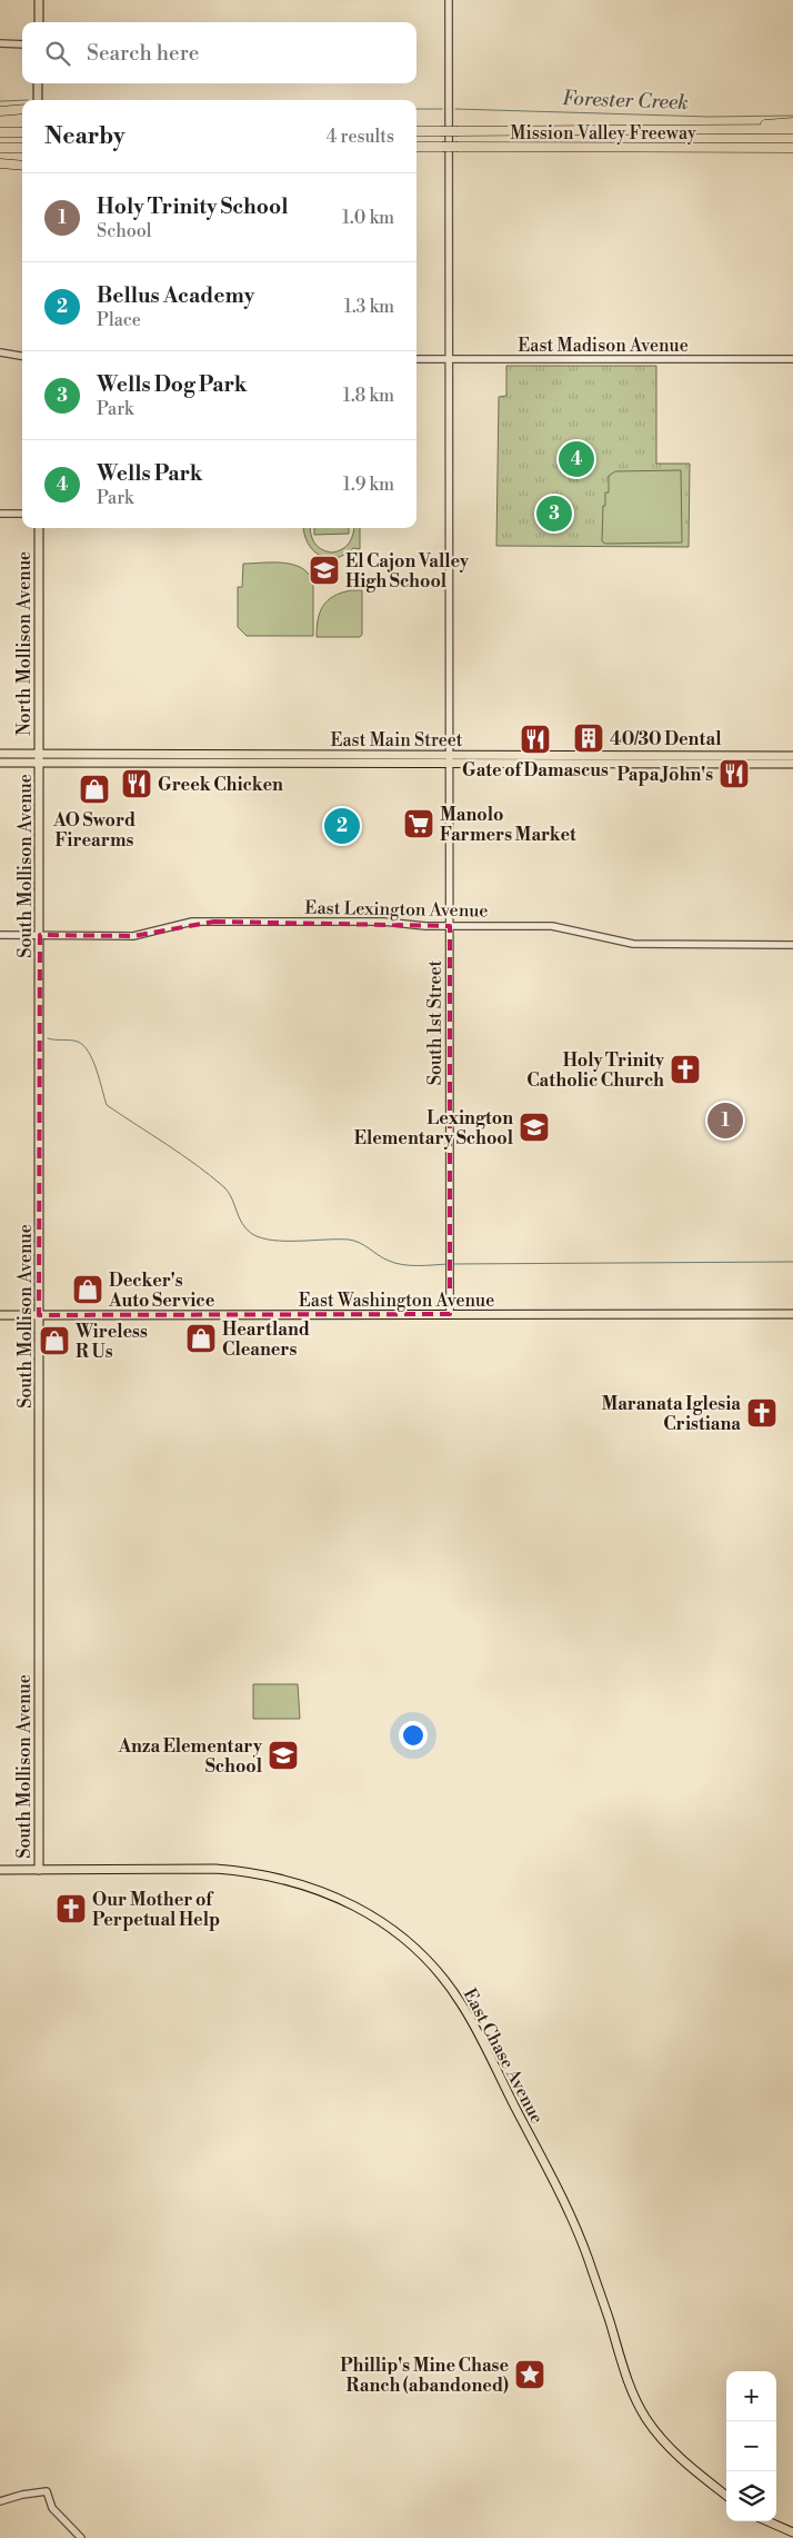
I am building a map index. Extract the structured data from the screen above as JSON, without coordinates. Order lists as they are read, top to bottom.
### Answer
{
  "streets": {
    "highway": ["Mission Valley Freeway"],
    "main road": [
      "North Mollison Avenue",
      "East Main Street",
      "South Mollison Avenue",
      "East Washington Avenue",
      "East Chase Avenue"
    ],
    "street": ["East Madison Avenue", "East Lexington Avenue", "South 1st Street"]
  },
  "crossings": [
    ["East Madison Avenue", "South 1st Street"],
    ["North Mollison Avenue", "East Main Street"],
    ["North Mollison Avenue", "South Mollison Avenue"],
    ["East Main Street", "South Mollison Avenue"],
    ["East Main Street", "South 1st Street"],
    ["South Mollison Avenue", "East Lexington Avenue"],
    ["South Mollison Avenue", "East Washington Avenue"],
    ["South Mollison Avenue", "East Chase Avenue"],
    ["East Lexington Avenue", "South 1st Street"],
    ["South 1st Street", "East Washington Avenue"]
  ],
  "water": ["Forester Creek"],
  "places": {
    "school or university": ["El Cajon Valley High School", "Lexington Elementary School", "Anza Elementary School"],
    "building": ["40/30 Dental"],
    "restaurant": ["Gate of Damascus", "Papa John's", "Greek Chicken"],
    "shop": [
      "AO Sword Firearms",
      "Decker's Auto Service",
      "Heartland Cleaners",
      "Wireless R Us"
    ],
    "supermarket": ["Manolo Farmers Market"],
    "church": ["Holy Trinity Catholic Church", "Maranata Iglesia Cristiana", "Our Mother of Perpetual Help"],
    "place": ["Phillip's Mine Chase Ranch (abandoned)"]
  },
  "page": {
    "search": "Search here",
    "heading": ["Nearby", "4 results"],
    "list": [
      {
        "mark": "1",
        "name": "Holy Trinity School",
        "note": "School",
        "value": "1.0 km"
      },
      {
        "mark": "2",
        "name": "Bellus Academy",
        "note": "Place",
        "value": "1.3 km"
      },
      {
        "mark": "3",
        "name": "Wells Dog Park",
        "note": "Park",
        "value": "1.8 km"
      },
      {
        "mark": "4",
        "name": "Wells Park",
        "note": "Park",
        "value": "1.9 km"
      }
    ],
    "pins": [
      "4",
      "3",
      "2",
      "1"
    ],
    "map_buttons": ["+", "−"]
  }
}
